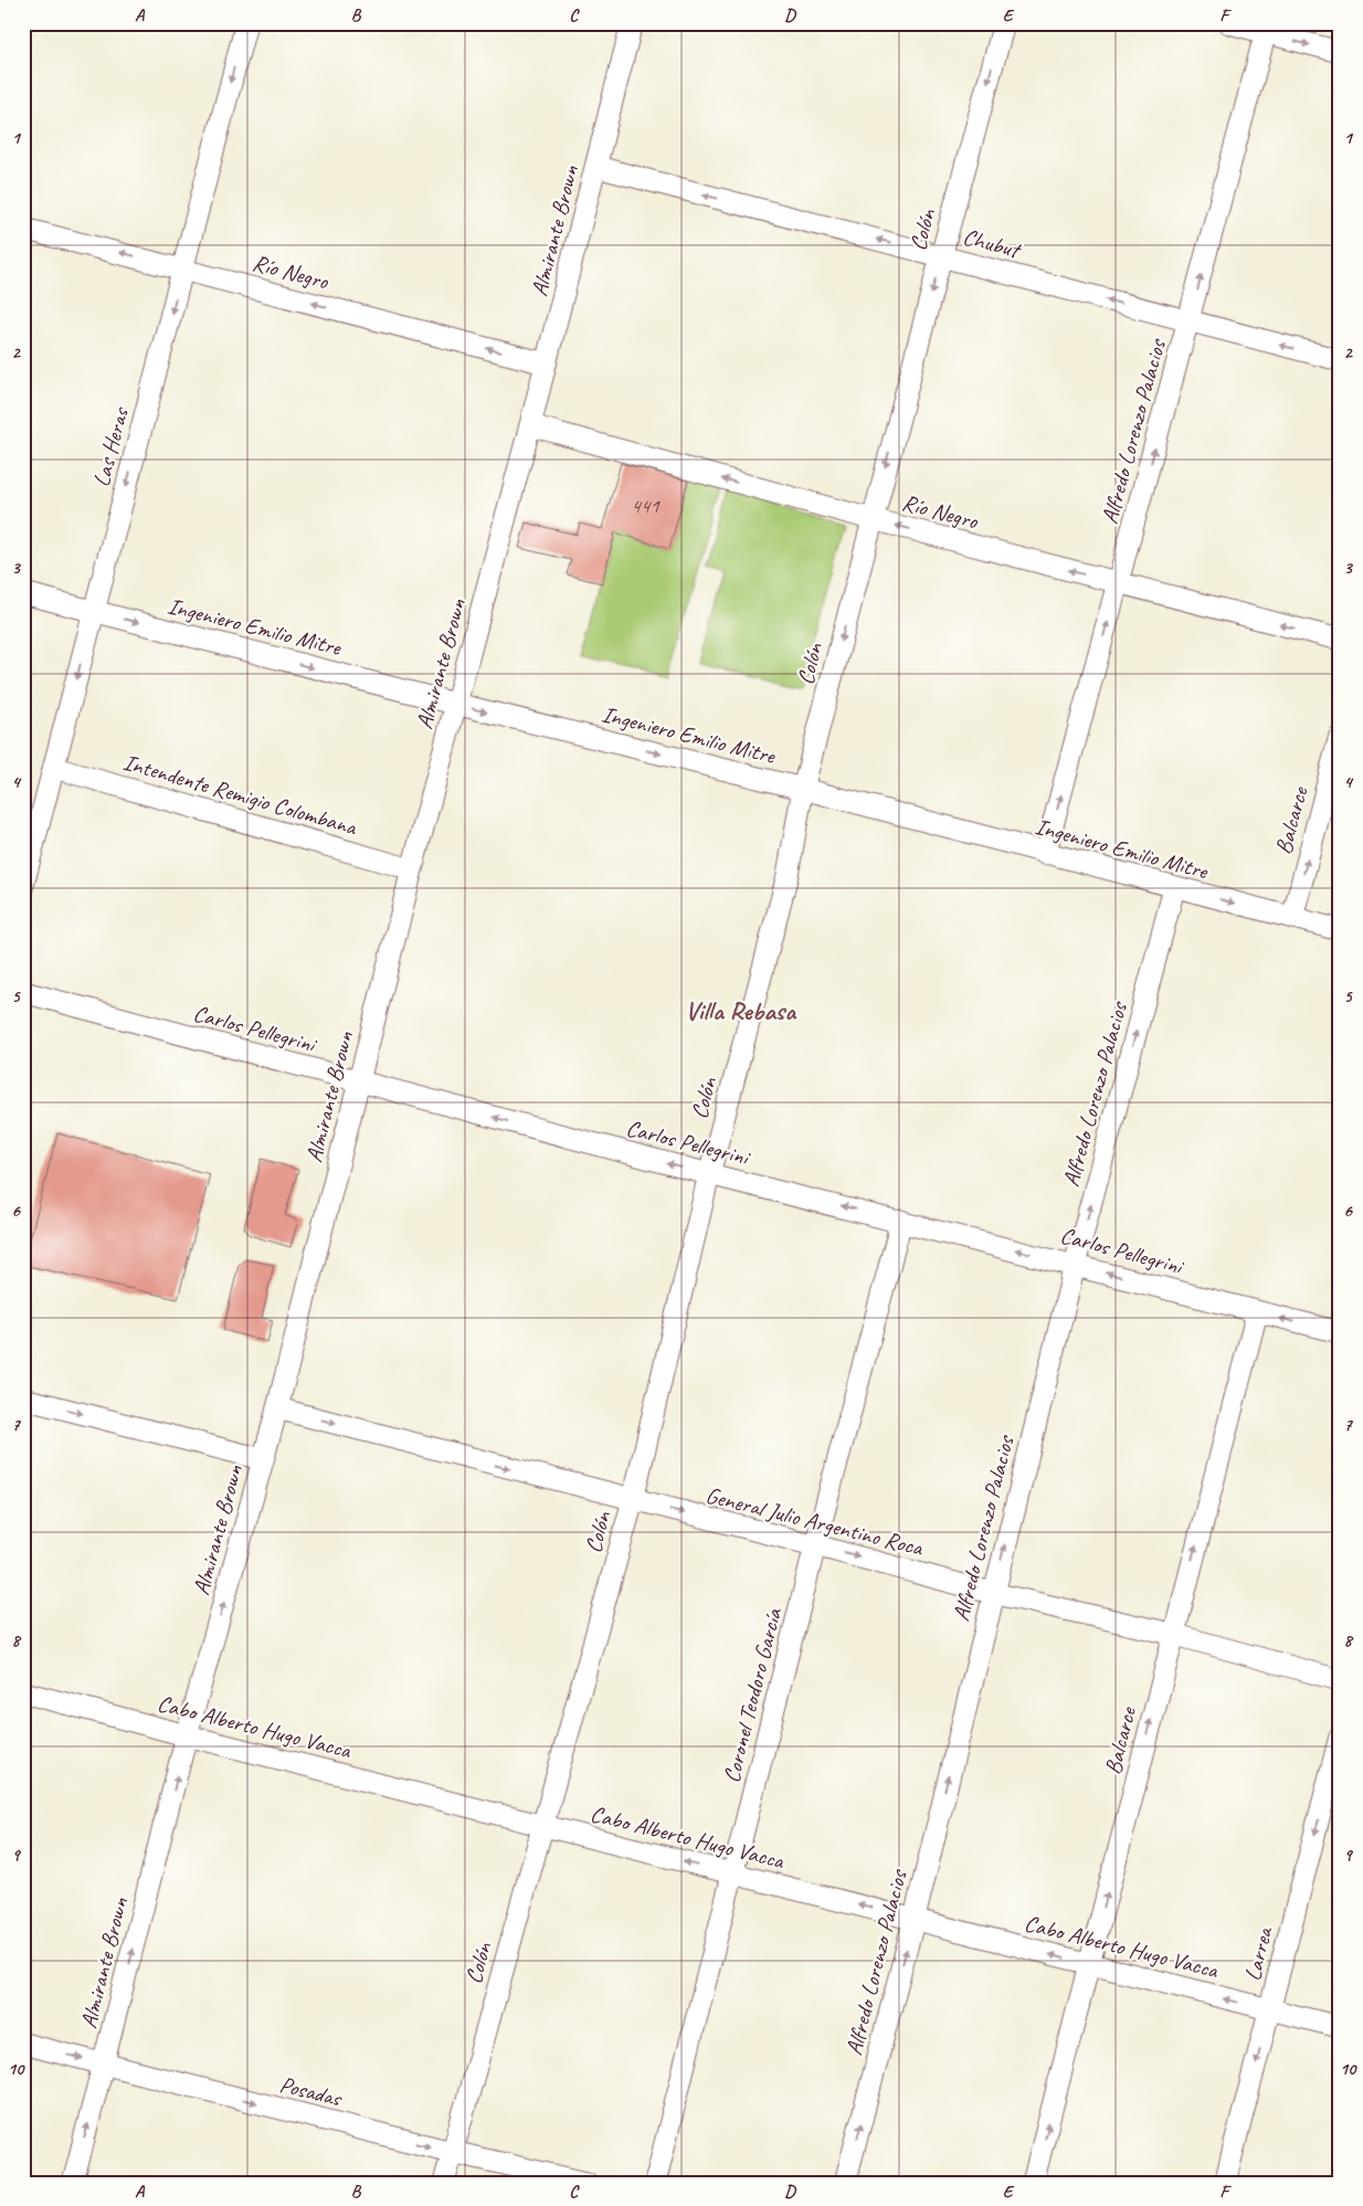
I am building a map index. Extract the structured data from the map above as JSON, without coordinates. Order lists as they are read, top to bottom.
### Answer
{
  "streets": {
    "street": [
      "Colón",
      "Almirante Brown",
      "Chubut",
      "Río Negro",
      "Alfredo Lorenzo Palacios",
      "Las Heras",
      "Ingeniero Emilio Mitre",
      "Intendente Remigio Colombana",
      "Balcarce",
      "Carlos Pellegrini",
      "General Julio Argentino Roca",
      "Coronel Teodoro García",
      "Cabo Alberto Hugo Vacca",
      "Larrea",
      "Posadas"
    ]
  },
  "crossings": [
    ["Colón", "Chubut"],
    ["Colón", "Río Negro"],
    ["Colón", "Ingeniero Emilio Mitre"],
    ["Colón", "Carlos Pellegrini"],
    ["Colón", "General Julio Argentino Roca"],
    ["Colón", "Cabo Alberto Hugo Vacca"],
    ["Colón", "Posadas"],
    ["Almirante Brown", "Chubut"],
    ["Almirante Brown", "Río Negro"],
    ["Almirante Brown", "Ingeniero Emilio Mitre"],
    ["Almirante Brown", "Intendente Remigio Colombana"],
    ["Almirante Brown", "Carlos Pellegrini"],
    ["Almirante Brown", "General Julio Argentino Roca"],
    ["Almirante Brown", "Cabo Alberto Hugo Vacca"],
    ["Almirante Brown", "Posadas"],
    ["Chubut", "Alfredo Lorenzo Palacios"],
    ["Río Negro", "Alfredo Lorenzo Palacios"],
    ["Río Negro", "Las Heras"],
    ["Alfredo Lorenzo Palacios", "Ingeniero Emilio Mitre"],
    ["Alfredo Lorenzo Palacios", "Carlos Pellegrini"],
    ["Alfredo Lorenzo Palacios", "General Julio Argentino Roca"],
    ["Alfredo Lorenzo Palacios", "Cabo Alberto Hugo Vacca"],
    ["Las Heras", "Ingeniero Emilio Mitre"],
    ["Las Heras", "Intendente Remigio Colombana"],
    ["Ingeniero Emilio Mitre", "Balcarce"],
    ["Balcarce", "Carlos Pellegrini"],
    ["Balcarce", "General Julio Argentino Roca"],
    ["Balcarce", "Cabo Alberto Hugo Vacca"],
    ["Carlos Pellegrini", "Coronel Teodoro García"],
    ["General Julio Argentino Roca", "Coronel Teodoro García"],
    ["Coronel Teodoro García", "Cabo Alberto Hugo Vacca"],
    ["Cabo Alberto Hugo Vacca", "Larrea"]
  ],
  "one_way": [
    "Colón",
    "Chubut",
    "Río Negro",
    "Alfredo Lorenzo Palacios",
    "Las Heras",
    "Ingeniero Emilio Mitre",
    "Balcarce",
    "Carlos Pellegrini",
    "General Julio Argentino Roca",
    "Cabo Alberto Hugo Vacca",
    "Larrea",
    "Posadas"
  ],
  "districts": ["Villa Rebasa"],
  "house_numbers": ["441"],
  "grid": {
    "columns": [
      "A",
      "B",
      "C",
      "D",
      "E",
      "F"
    ],
    "rows": [
      "1",
      "2",
      "3",
      "4",
      "5",
      "6",
      "7",
      "8",
      "9",
      "10"
    ]
  }
}
